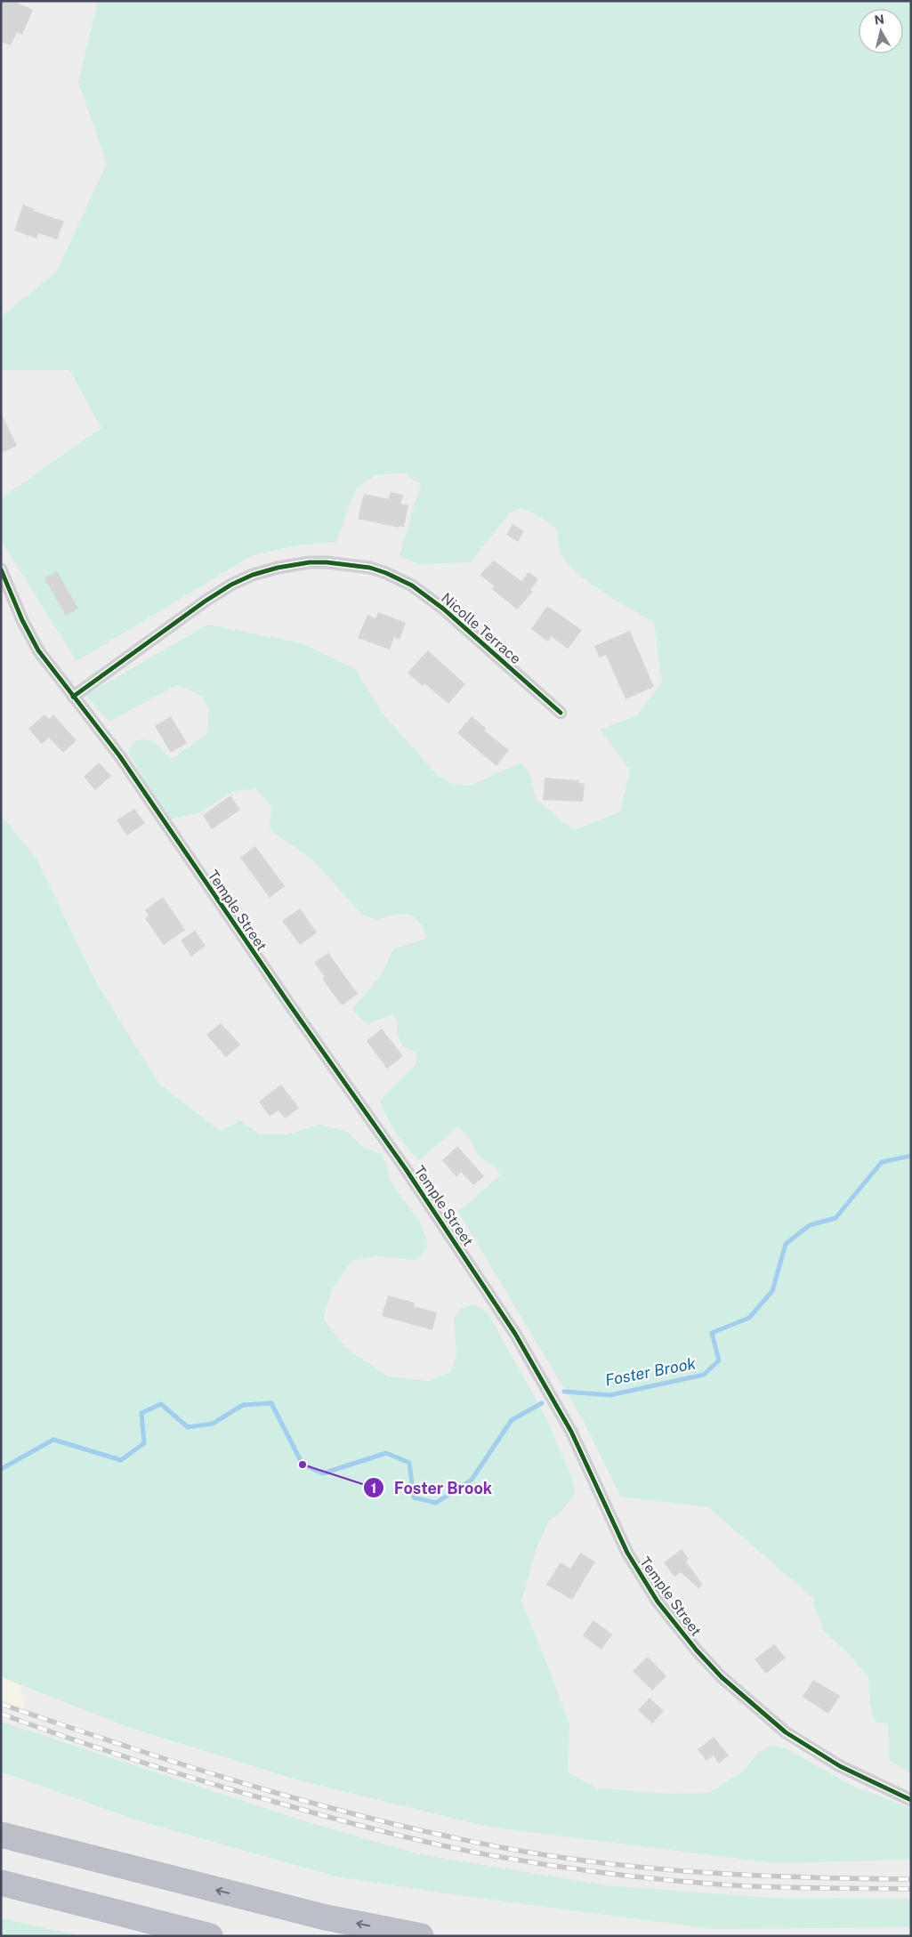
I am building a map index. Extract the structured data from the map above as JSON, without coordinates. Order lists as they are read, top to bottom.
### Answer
{
  "streets": {
    "street": ["Nicolle Terrace", "Temple Street"]
  },
  "crossings": [
    ["Nicolle Terrace", "Temple Street"]
  ],
  "water": ["Foster Brook"],
  "places": ["Foster Brook"],
  "north": "top"
}
